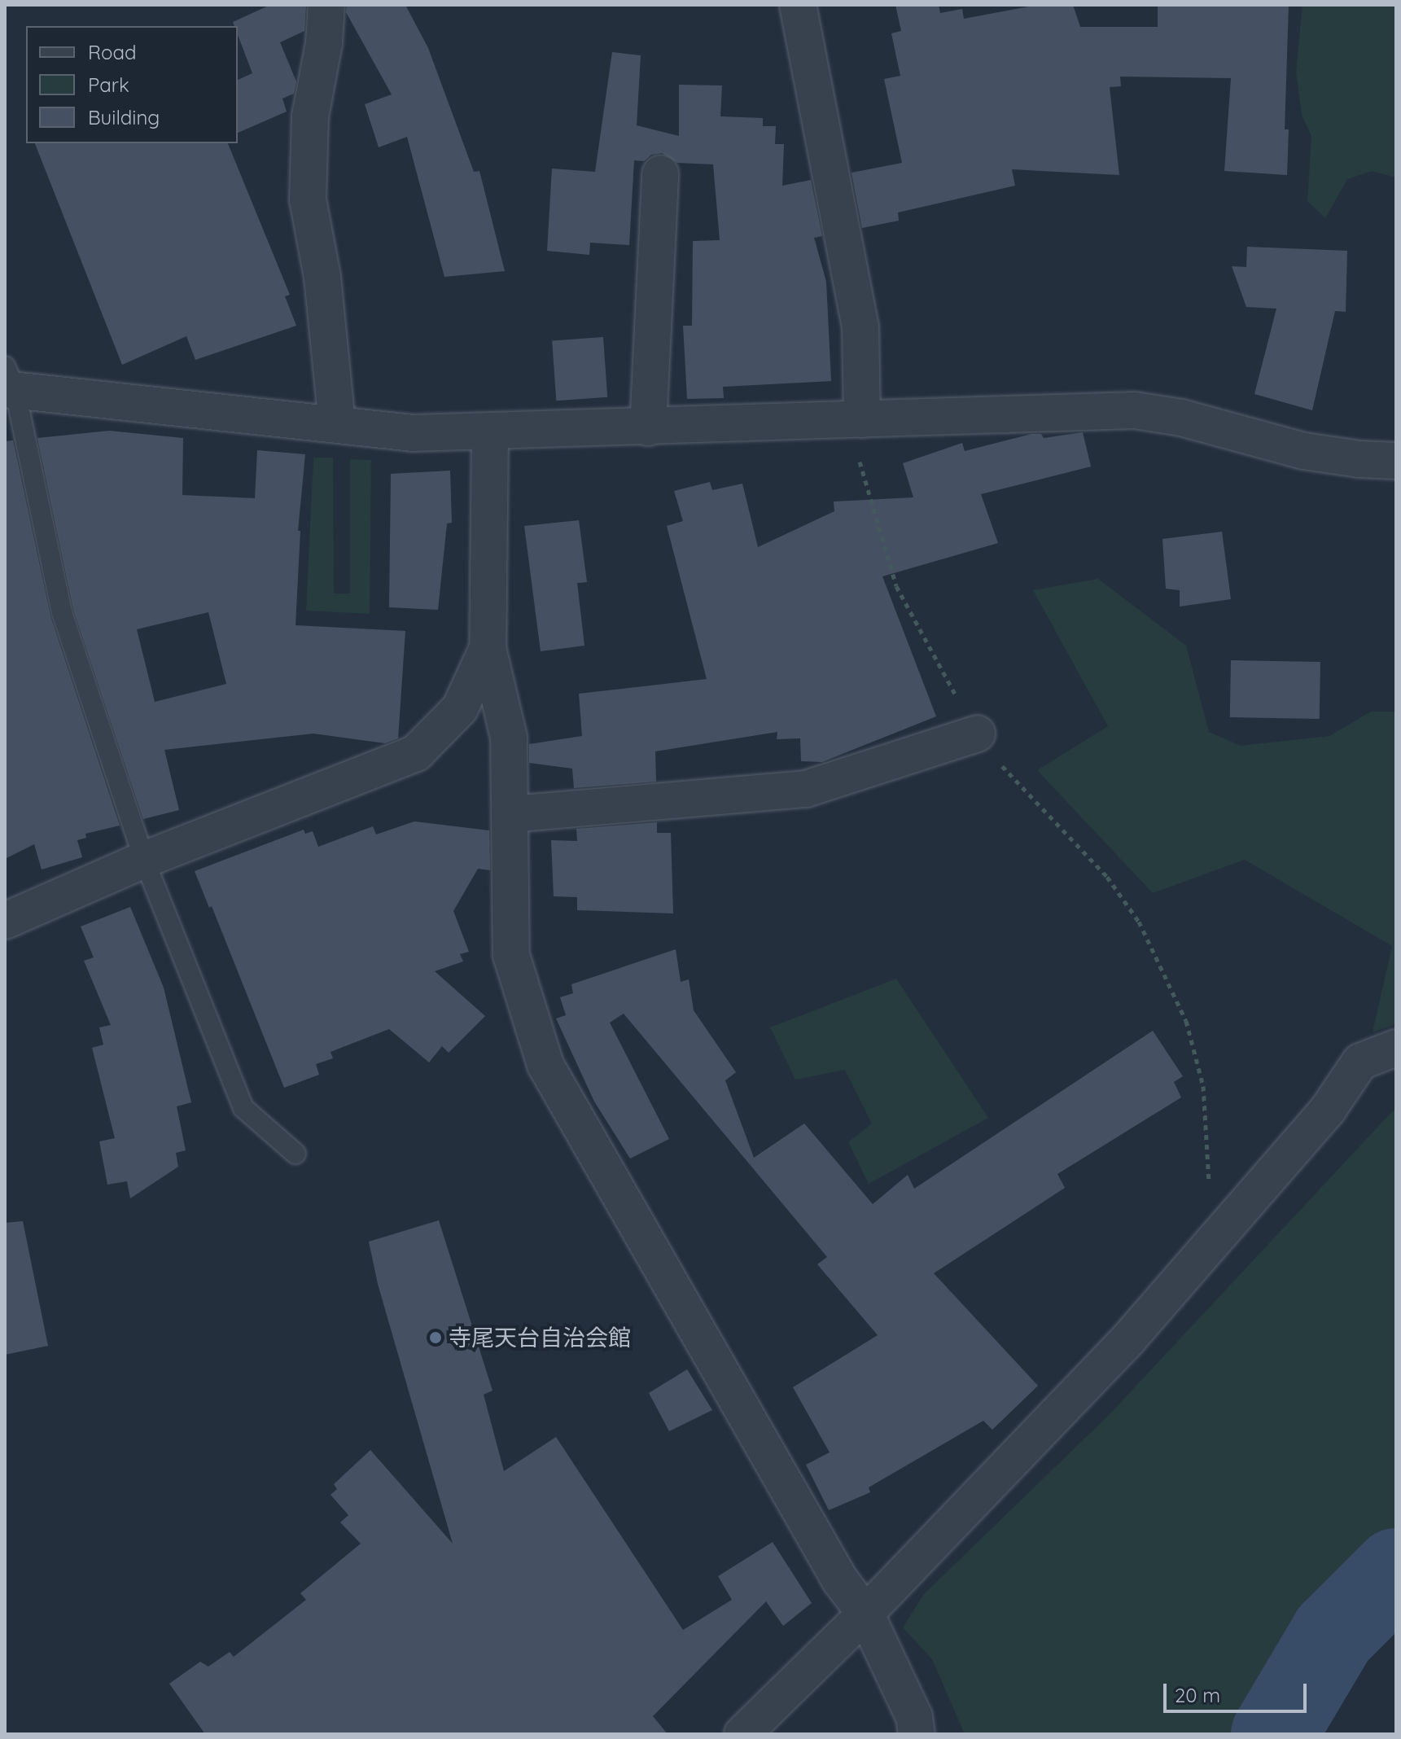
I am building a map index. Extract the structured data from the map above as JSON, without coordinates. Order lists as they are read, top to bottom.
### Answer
{
  "places": ["寺尾天台自治会館"],
  "legend": ["Road", "Park", "Building"],
  "scale_bar": "20 m"
}
